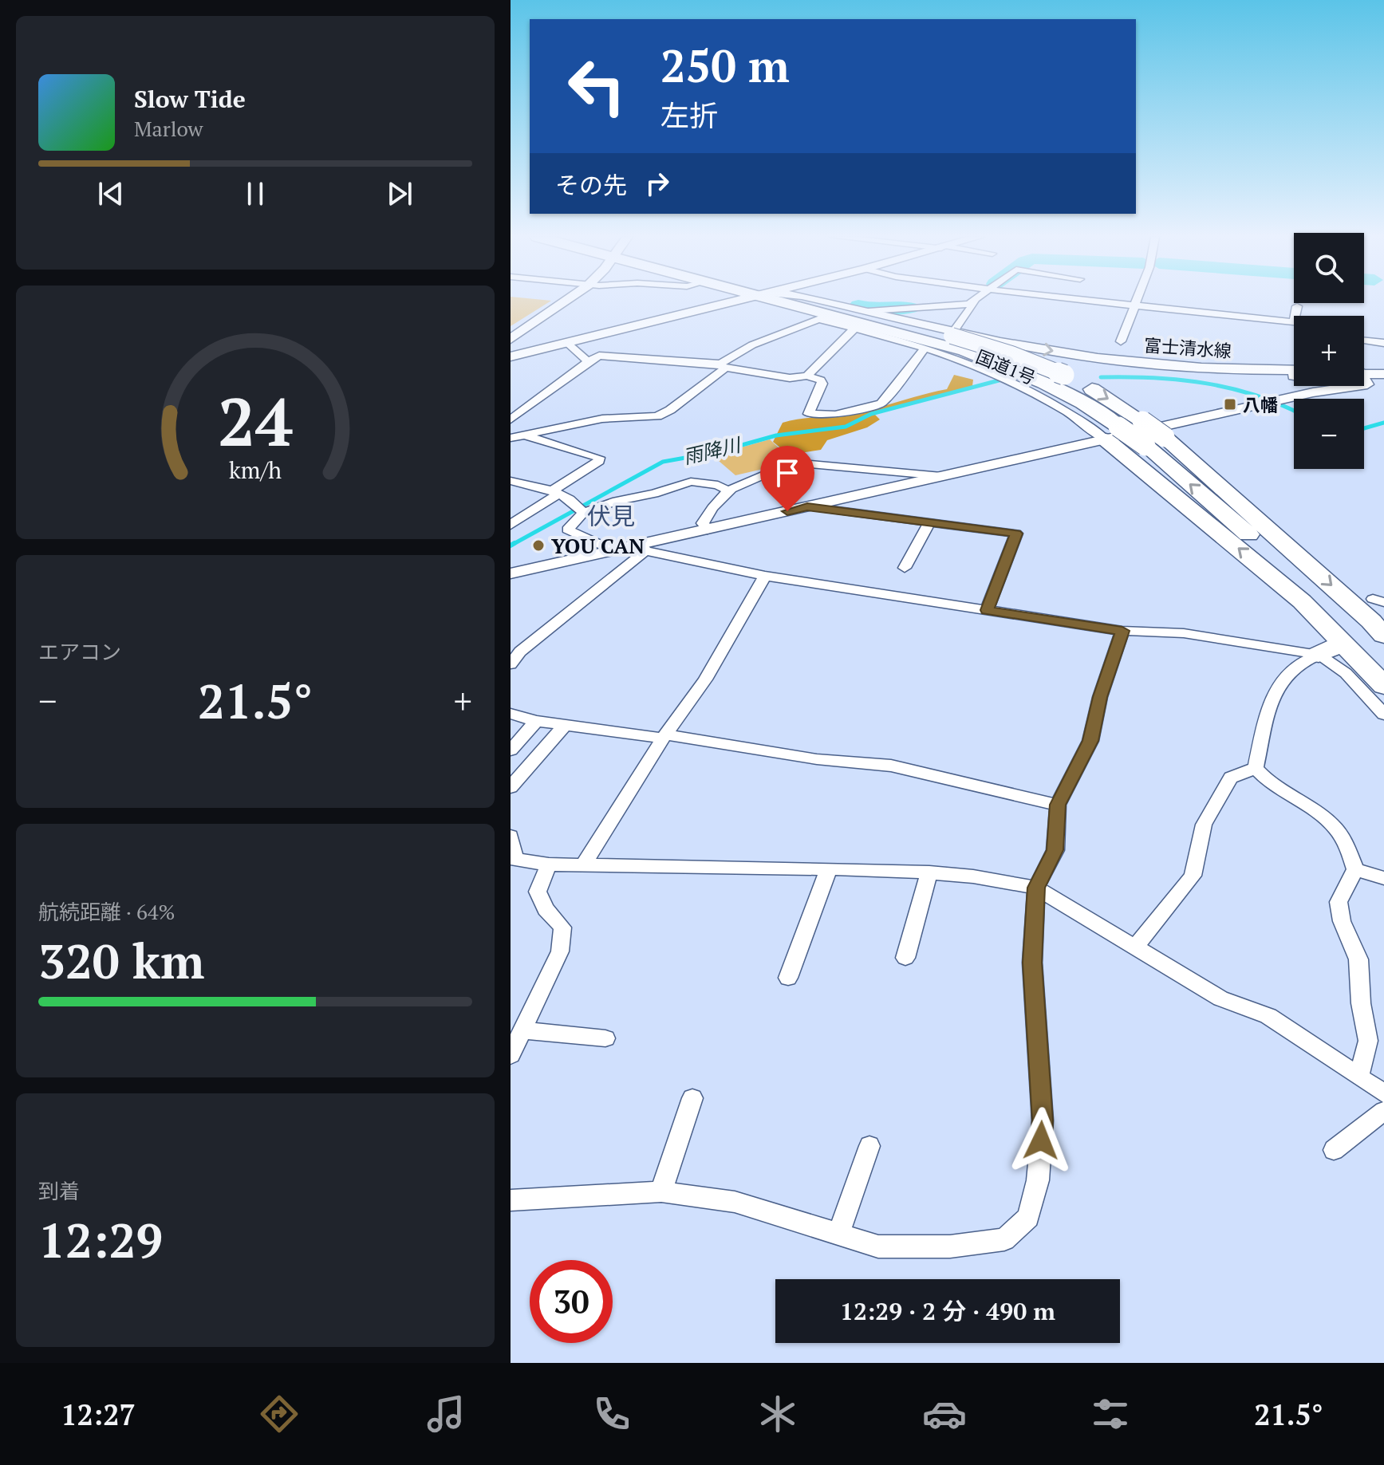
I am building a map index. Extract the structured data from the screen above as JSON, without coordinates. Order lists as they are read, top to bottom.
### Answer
{
  "streets": {
    "highway": ["国道1号"],
    "main road": ["富士清水線"]
  },
  "crossings": [
    ["富士清水線", "国道1号"]
  ],
  "districts": ["伏見"],
  "water": ["雨降川"],
  "places": {
    "transit": ["八幡"],
    "other": ["YOU CAN"]
  },
  "page": {
    "turn": ["250 m", "左折"],
    "song": ["Slow Tide", "Marlow"],
    "then": "その先",
    "map_buttons": ["+", "−"],
    "tile": [
      "エアコン",
      ["航続距離 · 64%", "320 km"],
      ["到着", "12:29"]
    ],
    "heat": ["−", "21.5°", "+"],
    "limit": "30",
    "trip": "12:29 · 2 分 · 490 m",
    "tabs": ["12:27", "21.5°"],
    "gauge": ["24", "km/h"]
  }
}
